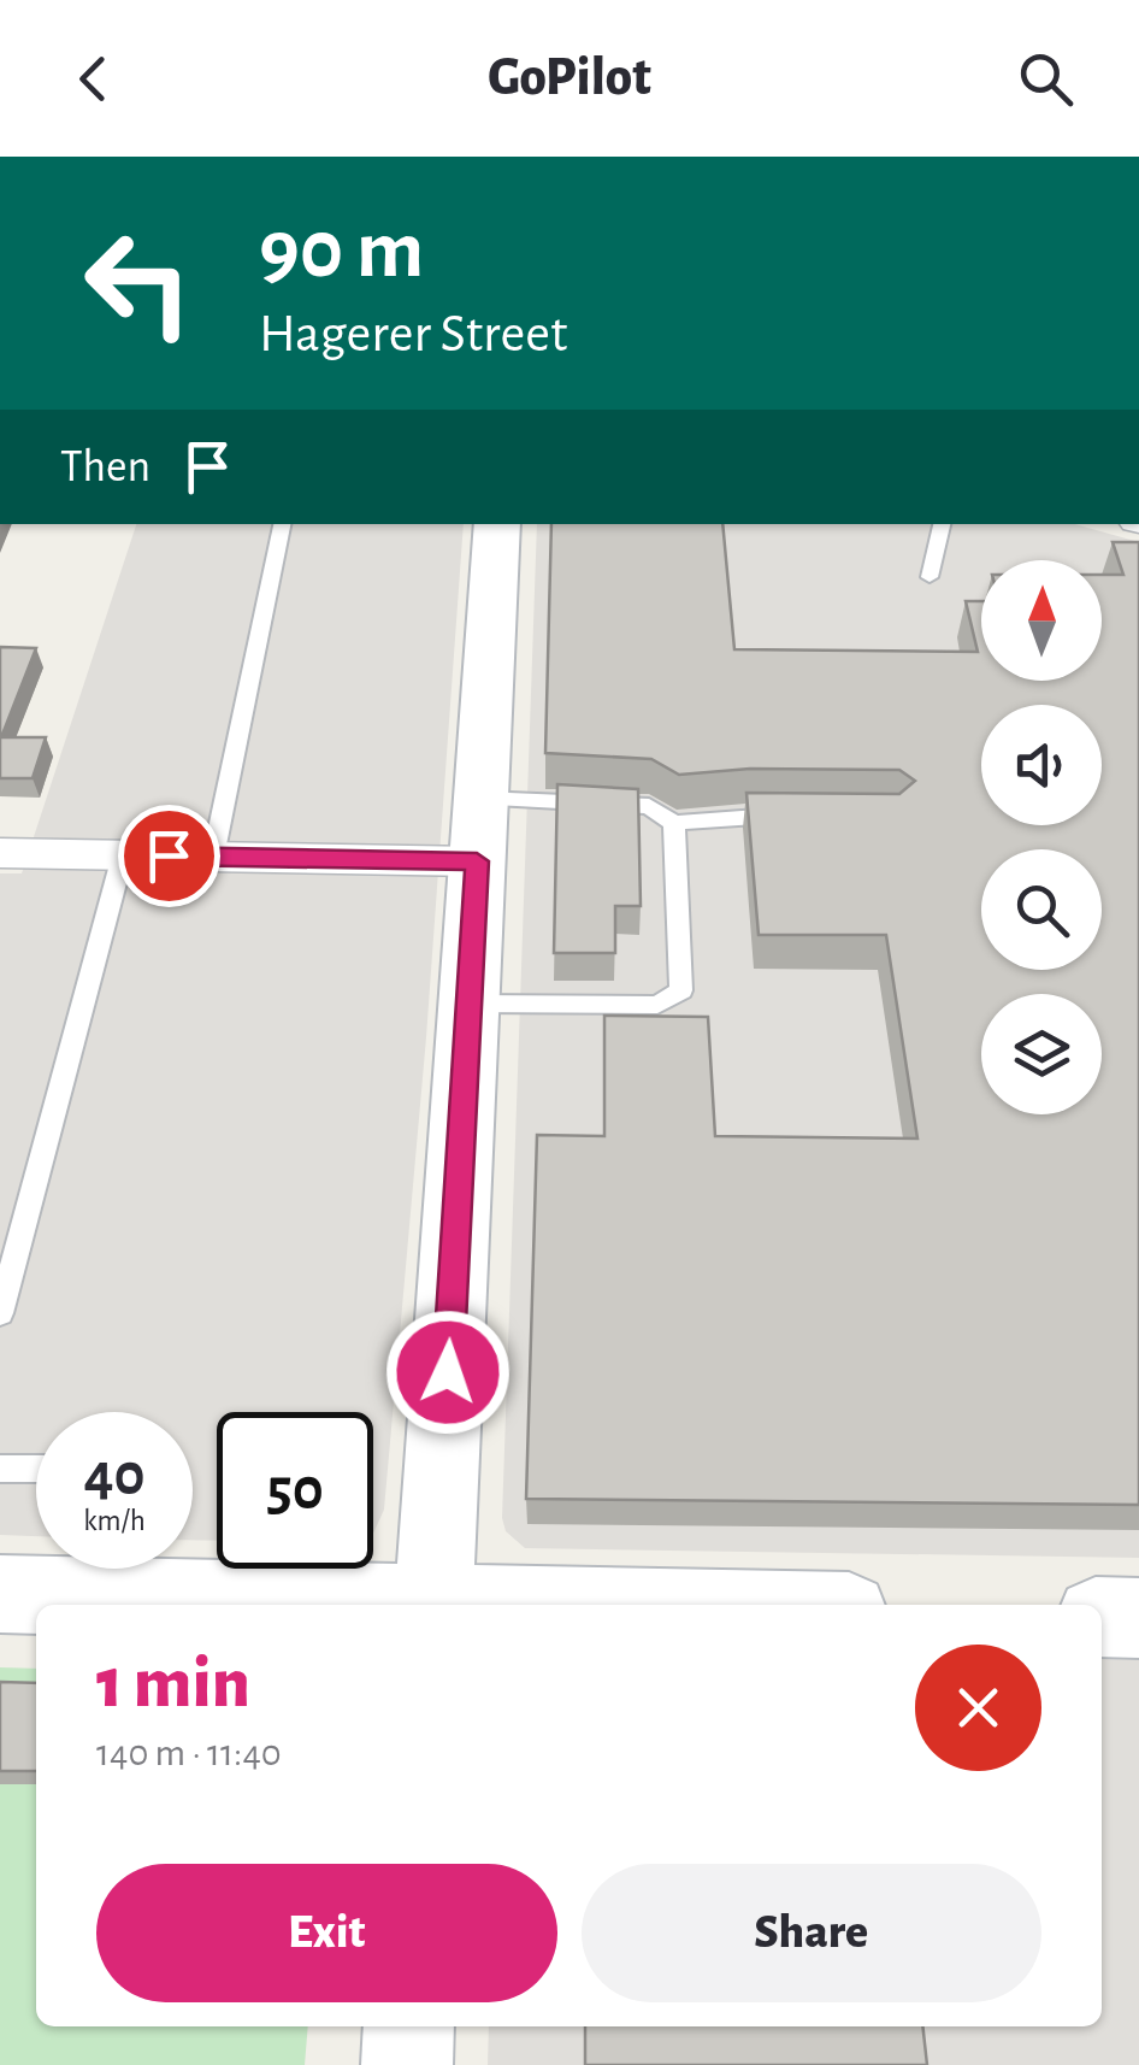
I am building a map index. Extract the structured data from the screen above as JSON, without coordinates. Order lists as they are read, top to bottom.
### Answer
{
  "north": "top",
  "page": {
    "header": "GoPilot",
    "turn": ["90 m", "Hagerer Street"],
    "then": "Then",
    "speed": "40 km/h",
    "limit": "50",
    "heading": ["1 min", "140 m · 11:40"],
    "buttons": ["Exit", "Share"]
  }
}
